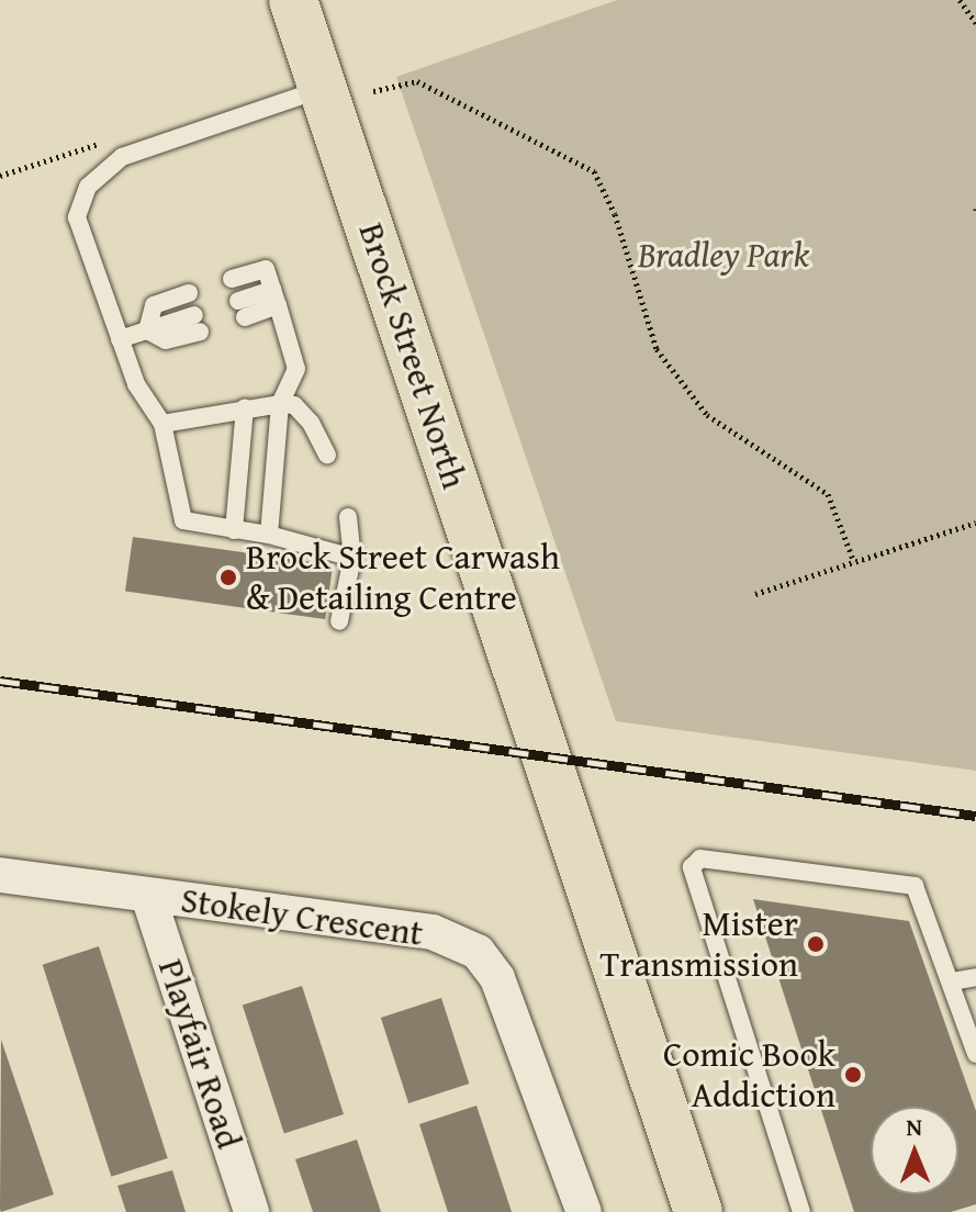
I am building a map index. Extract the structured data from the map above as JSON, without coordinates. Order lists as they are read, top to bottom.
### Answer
{
  "streets": {
    "main road": ["Brock Street North"],
    "street": ["Stokely Crescent", "Playfair Road"]
  },
  "crossings": [
    ["Stokely Crescent", "Playfair Road"]
  ],
  "parks": ["Bradley Park"],
  "places": ["Brock Street Carwash & Detailing Centre", "Mister Transmission", "Comic Book Addiction"],
  "north": "top"
}
